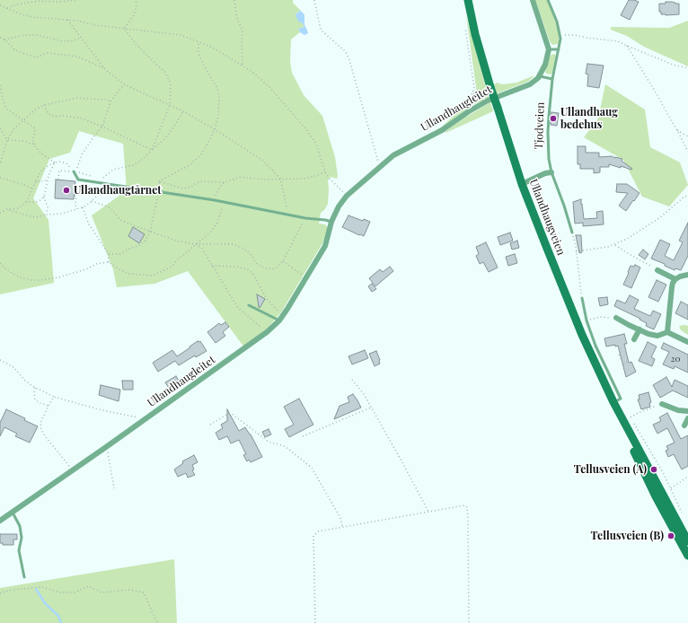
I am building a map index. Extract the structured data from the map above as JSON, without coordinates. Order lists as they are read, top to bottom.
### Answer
{
  "streets": {
    "main road": ["Ullandhaugveien"],
    "street": ["Ullandhaugleitet"],
    "lane": ["Tjodveien"]
  },
  "places": [
    "Ullandhaug bedehus",
    "Ullandhaugtårnet",
    "Tellusveien (A)",
    "Tellusveien (B)"
  ],
  "house_numbers": ["20"]
}
